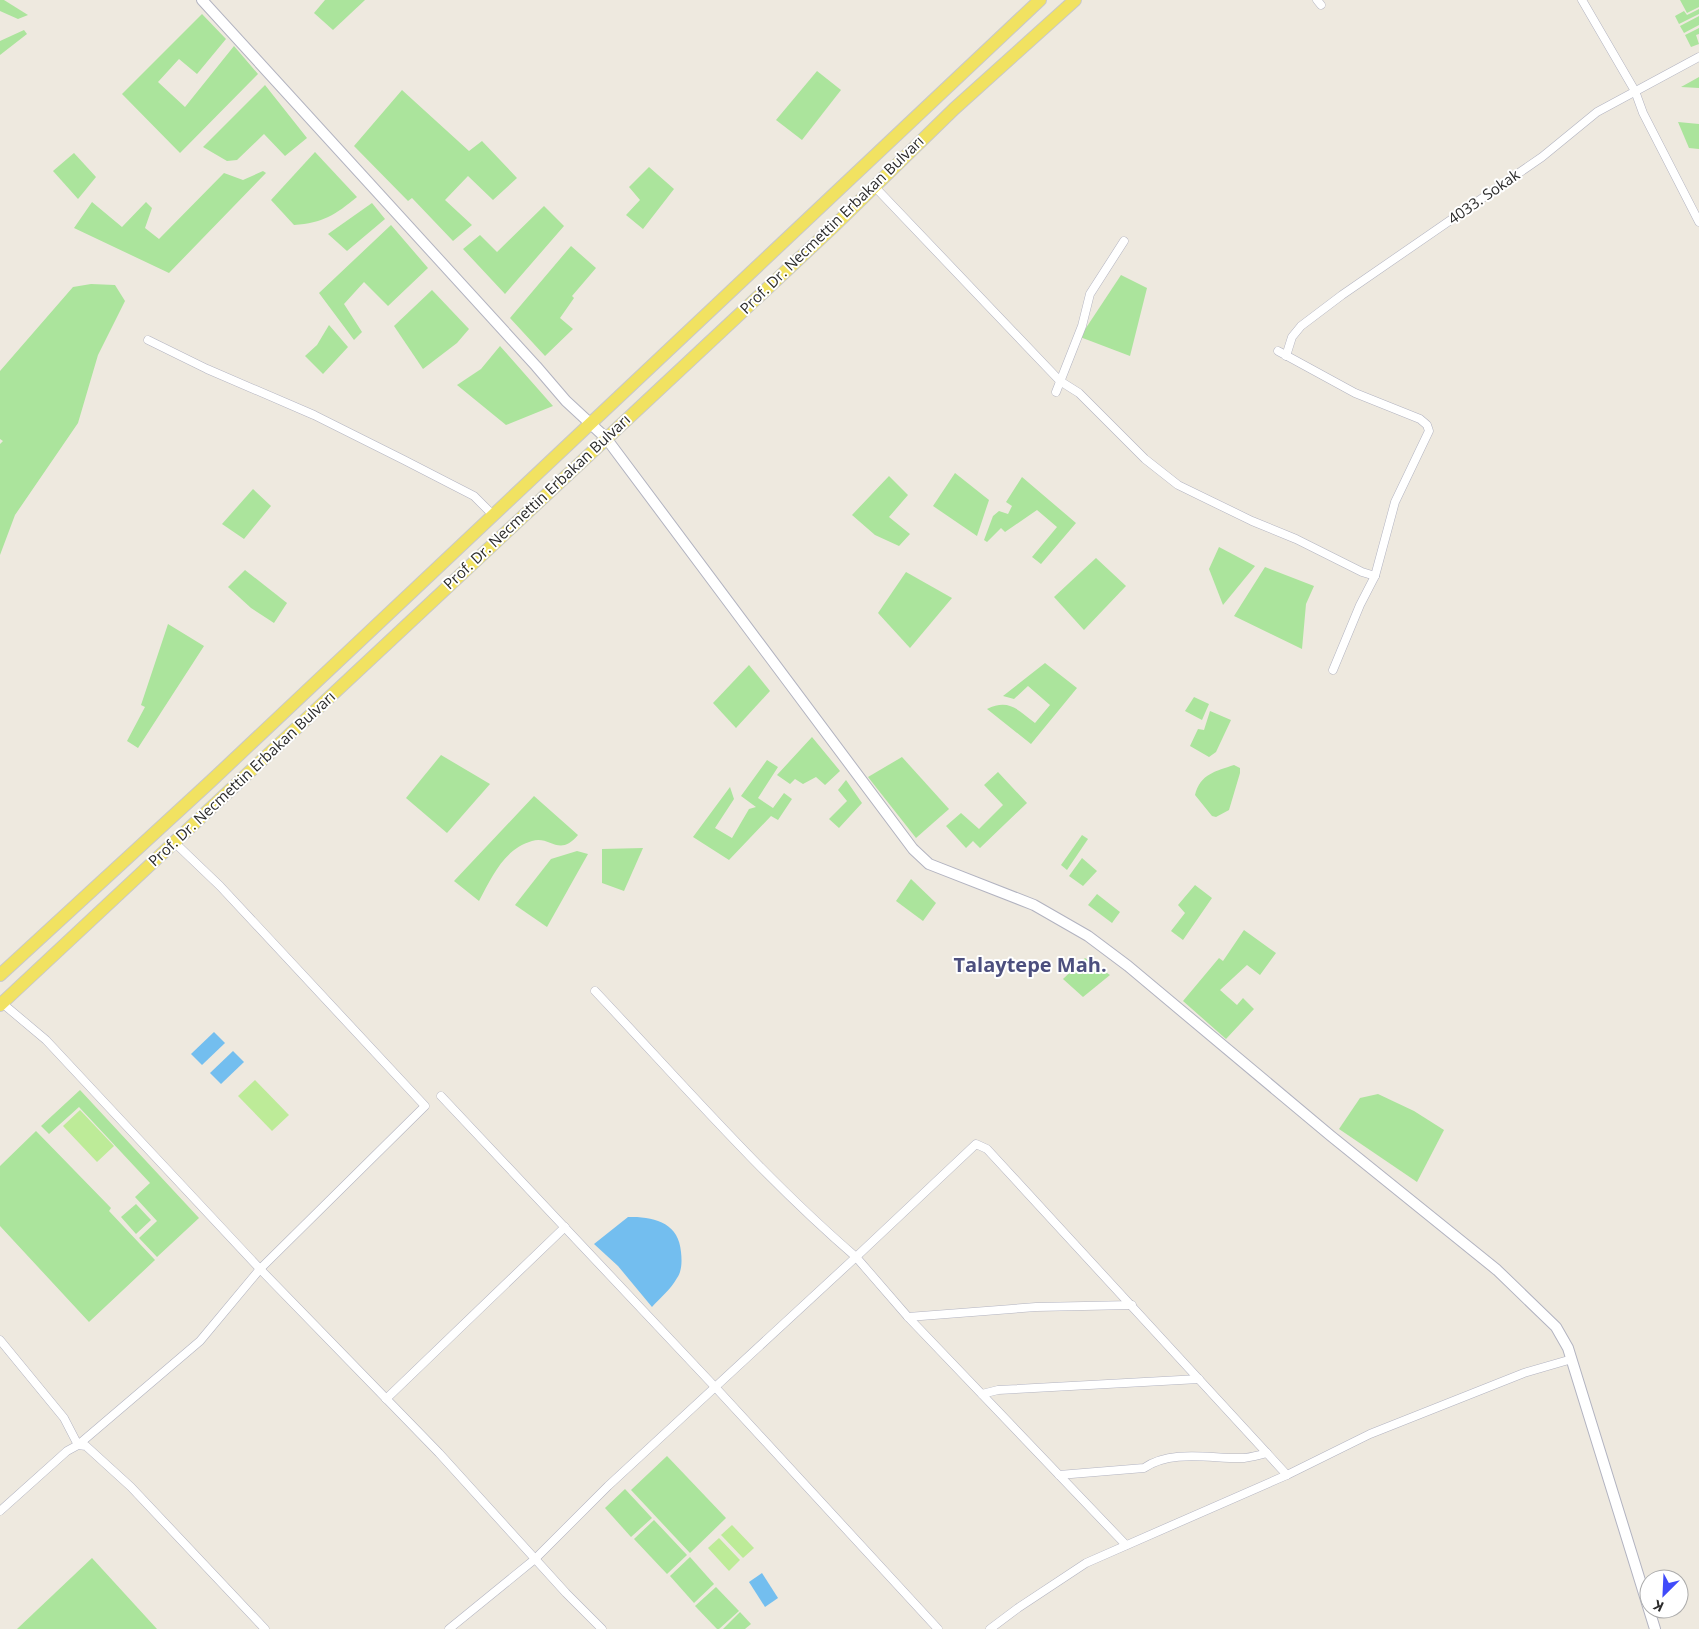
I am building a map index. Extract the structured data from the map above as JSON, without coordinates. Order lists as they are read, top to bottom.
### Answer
{
  "streets": {
    "main road": ["Prof. Dr. Necmettin Erbakan Bulvarı"],
    "street": ["4033. Sokak"]
  },
  "districts": ["Talaytepe Mah."],
  "north": "bottom left"
}
